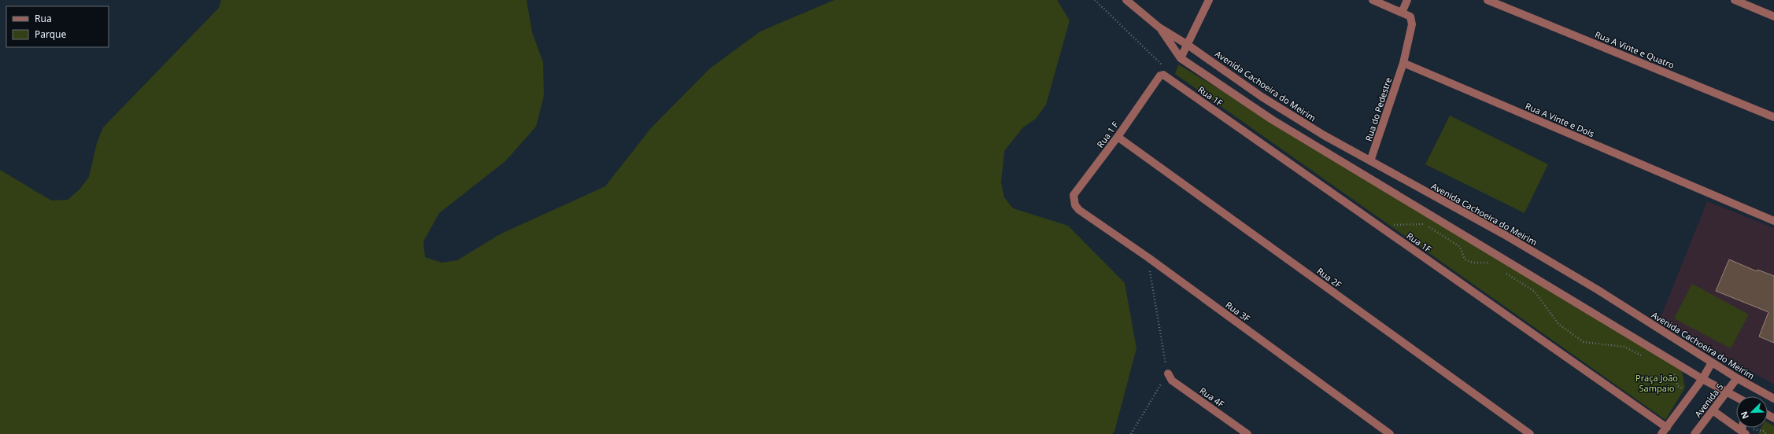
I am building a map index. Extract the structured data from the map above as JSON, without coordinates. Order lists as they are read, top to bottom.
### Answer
{
  "streets": {
    "street": [
      "Rua A Vinte e Quatro",
      "Avenida Cachoeira do Meirim",
      "Rua 1F",
      "Rua do Pedestre",
      "Rua A Vinte e Dois",
      "Rua 1 F",
      "Rua 2F",
      "Rua 3F",
      "Rua 4F",
      "Avenida 5"
    ]
  },
  "crossings": [
    ["Avenida Cachoeira do Meirim", "Rua do Pedestre"],
    ["Avenida Cachoeira do Meirim", "Avenida 5"],
    ["Rua 1F", "Rua 1 F"],
    ["Rua 1F", "Avenida 5"],
    ["Rua do Pedestre", "Rua A Vinte e Dois"],
    ["Rua 1 F", "Rua 2F"],
    ["Rua 1 F", "Rua 3F"]
  ],
  "parks": ["Praça João Sampaio"],
  "legend": ["Rua", "Parque"],
  "north": "bottom left"
}
